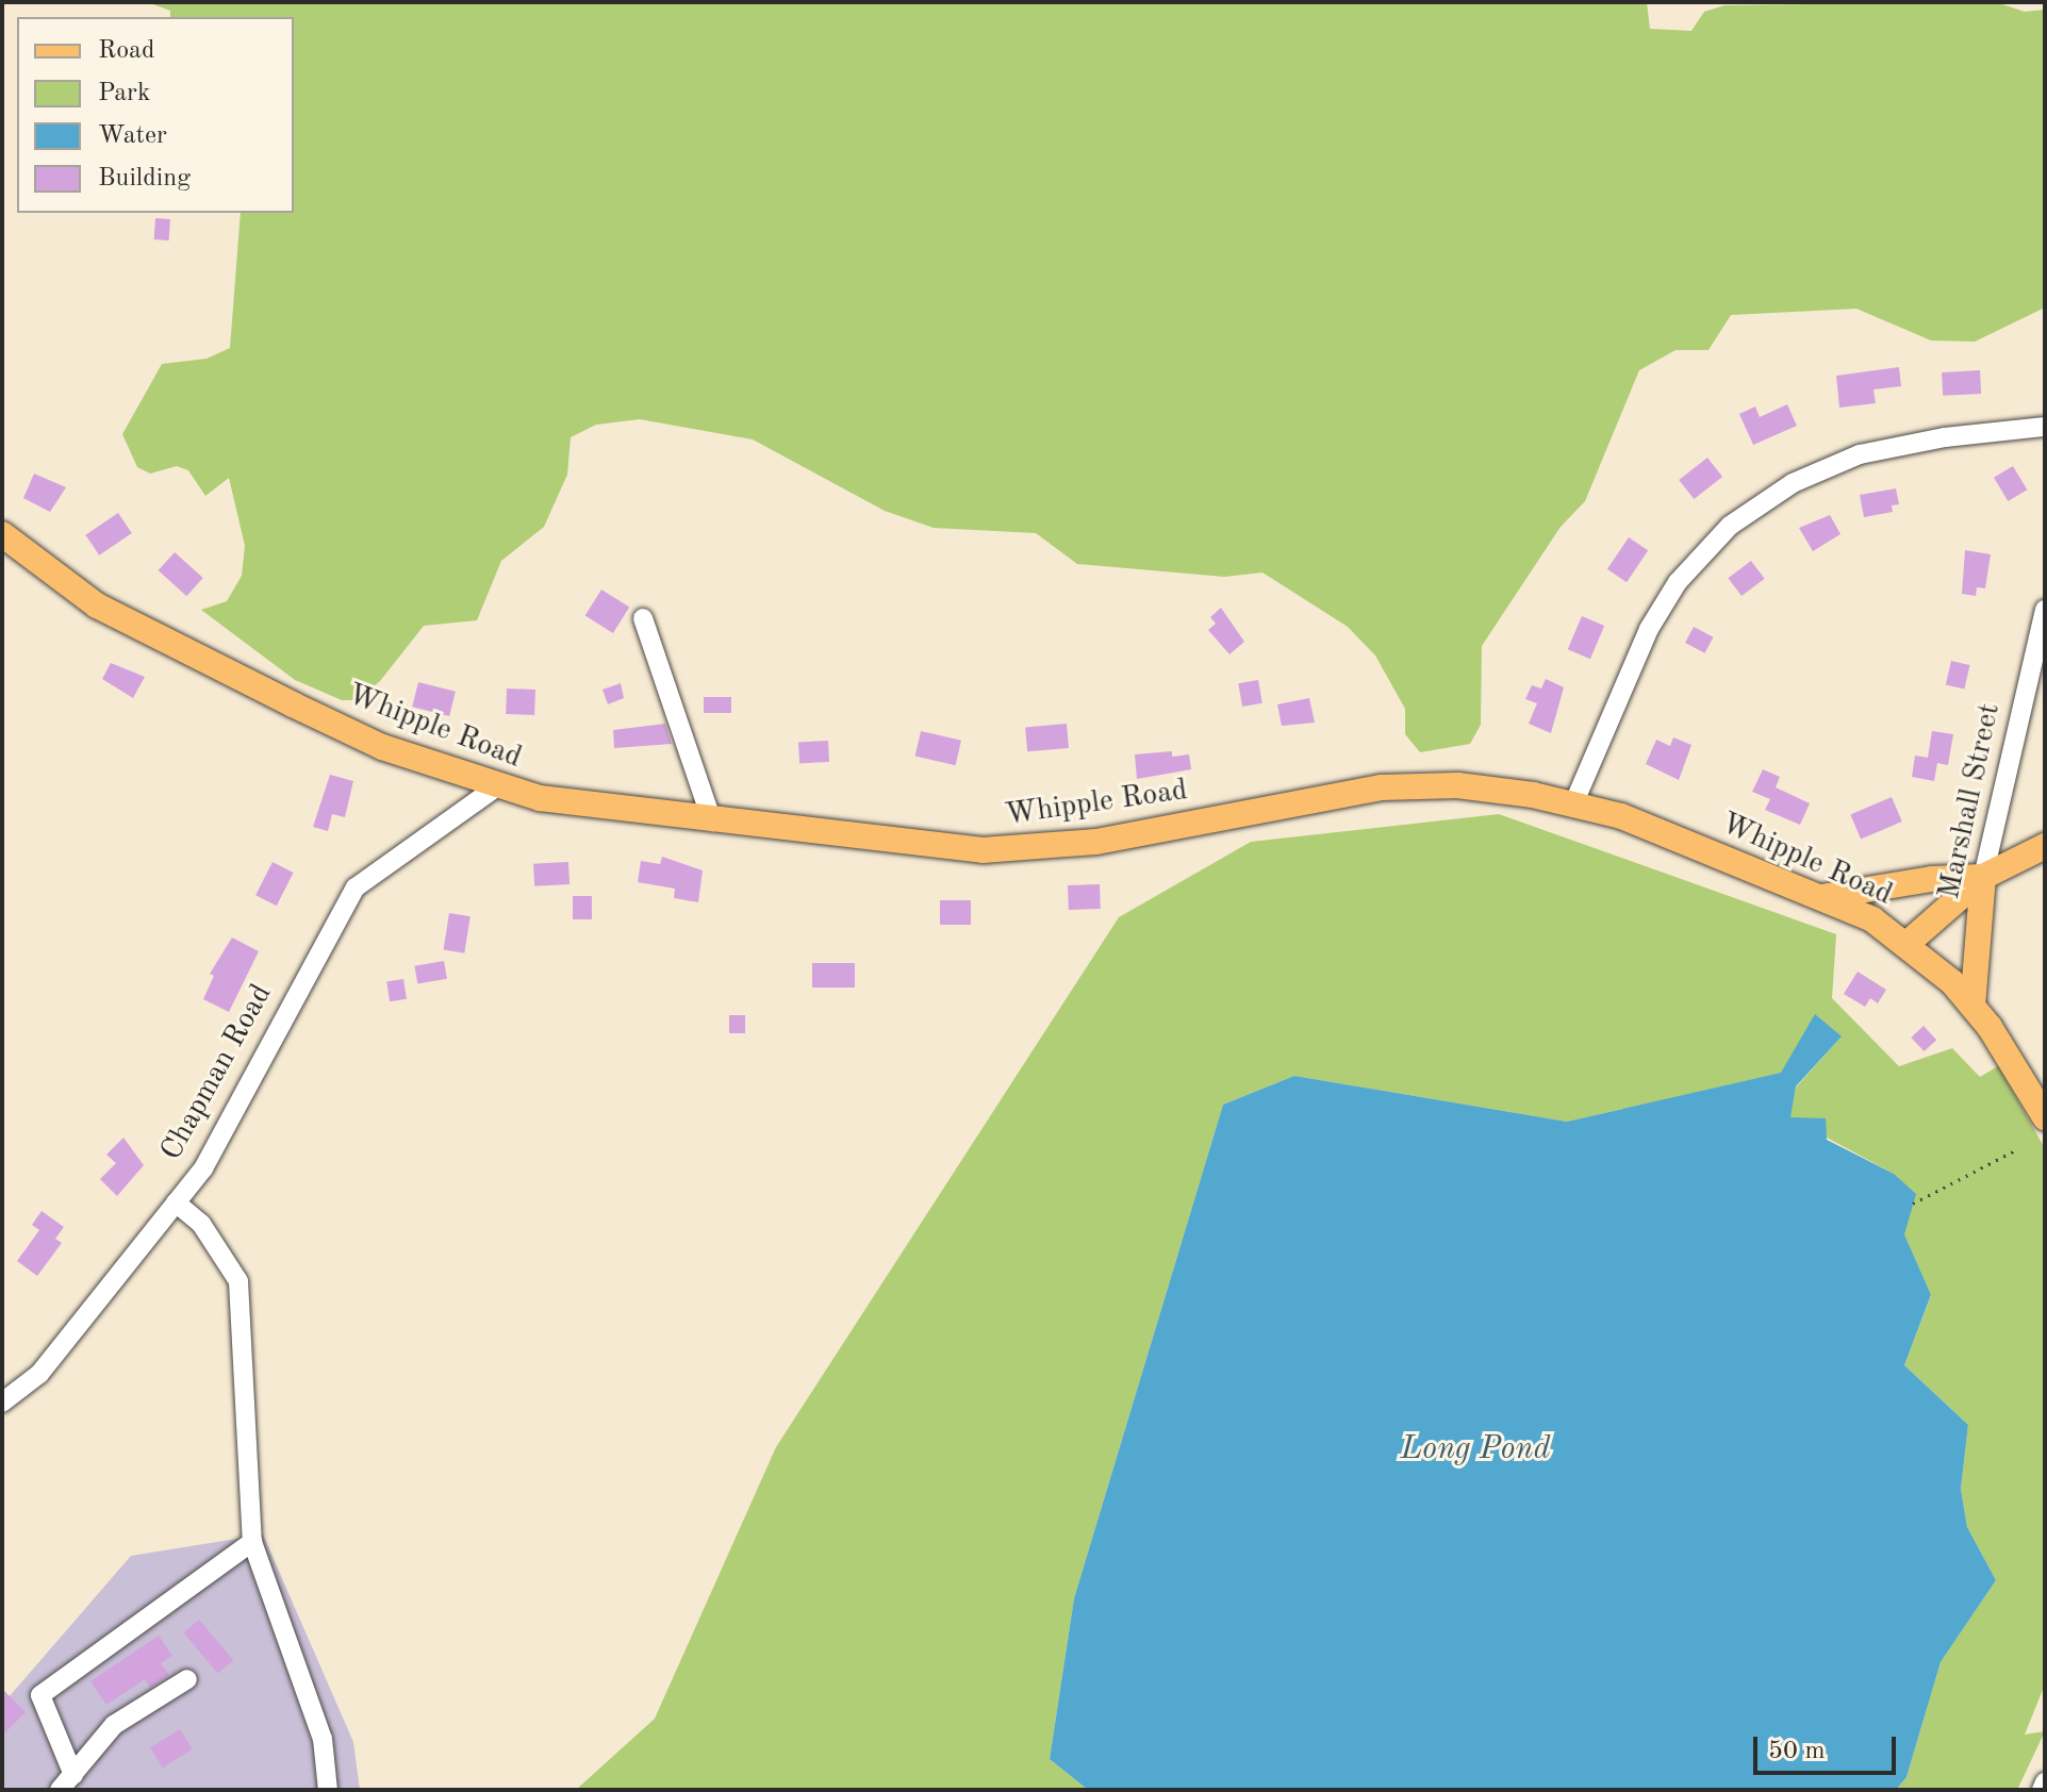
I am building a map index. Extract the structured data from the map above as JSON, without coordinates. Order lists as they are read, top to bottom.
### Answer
{
  "streets": {
    "main road": ["Whipple Road", "Marshall Street"],
    "street": ["Chapman Road"]
  },
  "crossings": [
    ["Whipple Road", "Marshall Street"],
    ["Whipple Road", "Chapman Road"]
  ],
  "water": ["Long Pond"],
  "legend": [
    "Road",
    "Park",
    "Water",
    "Building"
  ],
  "scale_bar": "50 m"
}
